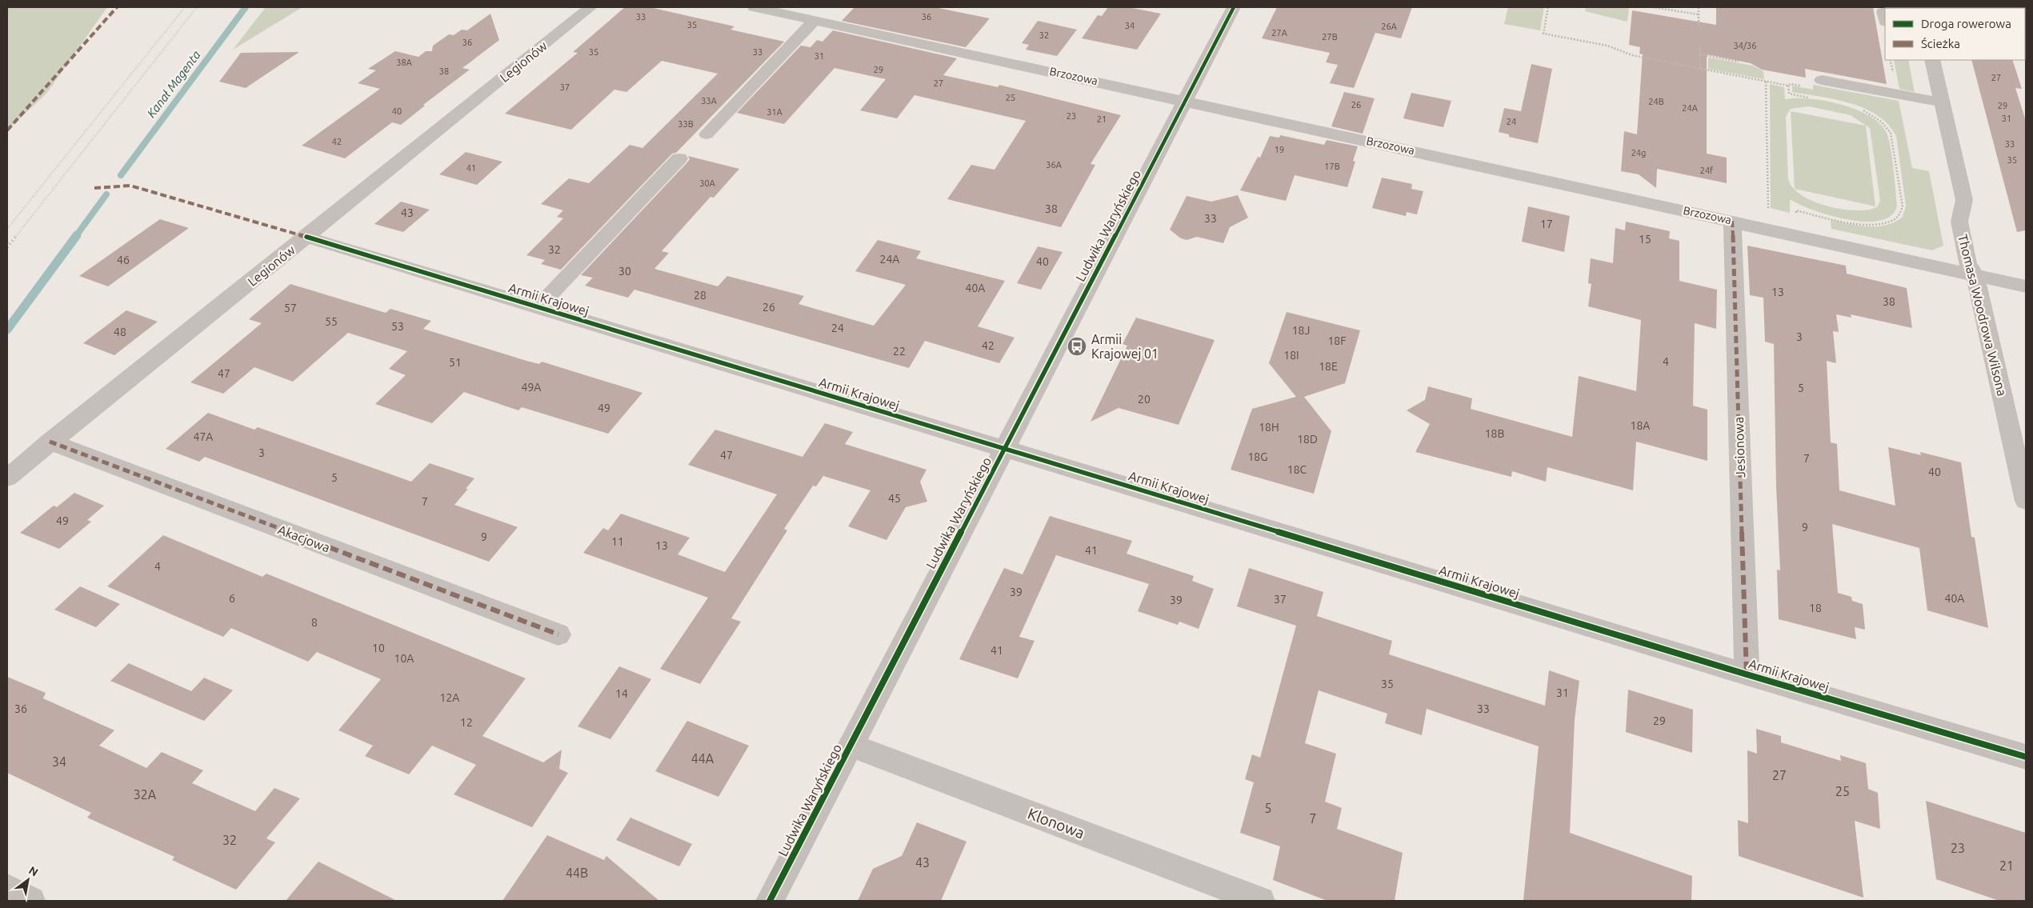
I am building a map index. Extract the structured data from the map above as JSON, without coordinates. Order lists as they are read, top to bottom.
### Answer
{
  "streets": {
    "street": [
      "Legionów",
      "Brzozowa",
      "Ludwika Waryńskiego",
      "Armii Krajowej",
      "Thomasa Woodrowa Wilsona",
      "Jesionowa",
      "Akacjowa",
      "Klonowa"
    ]
  },
  "crossings": [
    ["Legionów", "Armii Krajowej"],
    ["Legionów", "Akacjowa"],
    ["Brzozowa", "Ludwika Waryńskiego"],
    ["Brzozowa", "Thomasa Woodrowa Wilsona"],
    ["Brzozowa", "Jesionowa"],
    ["Ludwika Waryńskiego", "Armii Krajowej"],
    ["Ludwika Waryńskiego", "Klonowa"],
    ["Armii Krajowej", "Jesionowa"]
  ],
  "water": ["Kanał Magenta"],
  "places": {
    "bus stop": ["Armii Krajowej 01"]
  },
  "house_numbers": [
    "33",
    "36",
    "35",
    "34",
    "26A",
    "27A",
    "32",
    "27B",
    "36",
    "34/36",
    "35",
    "33",
    "31",
    "38A",
    "29",
    "38",
    "27",
    "27",
    "37",
    "25",
    "33A",
    "24B",
    "26",
    "29",
    "24A",
    "40",
    "31A",
    "23",
    "31",
    "21",
    "24",
    "33B",
    "42",
    "33",
    "19",
    "24g",
    "35",
    "36A",
    "17B",
    "41",
    "24f",
    "30A",
    "38",
    "43",
    "33",
    "17",
    "15",
    "32",
    "24A",
    "46",
    "40",
    "30",
    "40A",
    "13",
    "28",
    "38",
    "26",
    "57",
    "55",
    "53",
    "24",
    "18J",
    "48",
    "3",
    "18F",
    "42",
    "22",
    "18I",
    "4",
    "51",
    "18E",
    "47",
    "49A",
    "5",
    "20",
    "49",
    "18A",
    "18H",
    "18B",
    "47A",
    "18D",
    "3",
    "47",
    "18G",
    "7",
    "18C",
    "40",
    "5",
    "45",
    "7",
    "49",
    "9",
    "9",
    "11",
    "13",
    "41",
    "4",
    "39",
    "6",
    "40A",
    "37",
    "39",
    "18",
    "8",
    "10",
    "41",
    "10A",
    "35",
    "31",
    "14",
    "12A",
    "36",
    "33",
    "29",
    "12",
    "44A",
    "34",
    "27",
    "25",
    "32A",
    "5",
    "7",
    "32",
    "23",
    "43",
    "21",
    "44B"
  ],
  "legend": ["Droga rowerowa", "Ścieżka"],
  "north": "top right"
}
